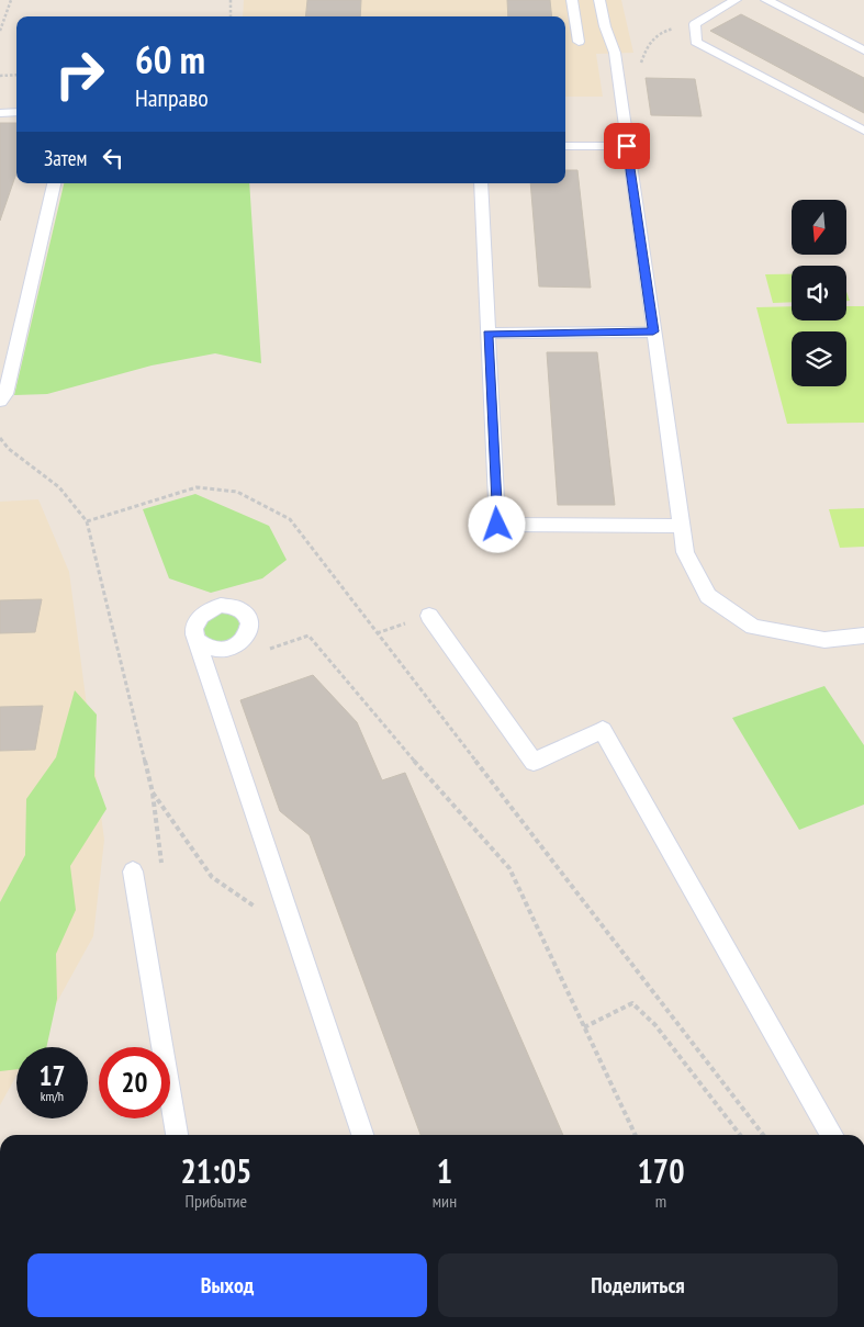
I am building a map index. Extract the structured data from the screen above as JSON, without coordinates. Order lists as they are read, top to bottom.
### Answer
{
  "north": "bottom",
  "page": {
    "turn": ["60 m", "Направо"],
    "then": "Затем",
    "speed": "17 km/h",
    "limit": "20",
    "eta": [
      "21:05",
      "Прибытие",
      "1",
      "мин",
      "170",
      "m"
    ],
    "buttons": ["Выход", "Поделиться"]
  }
}
